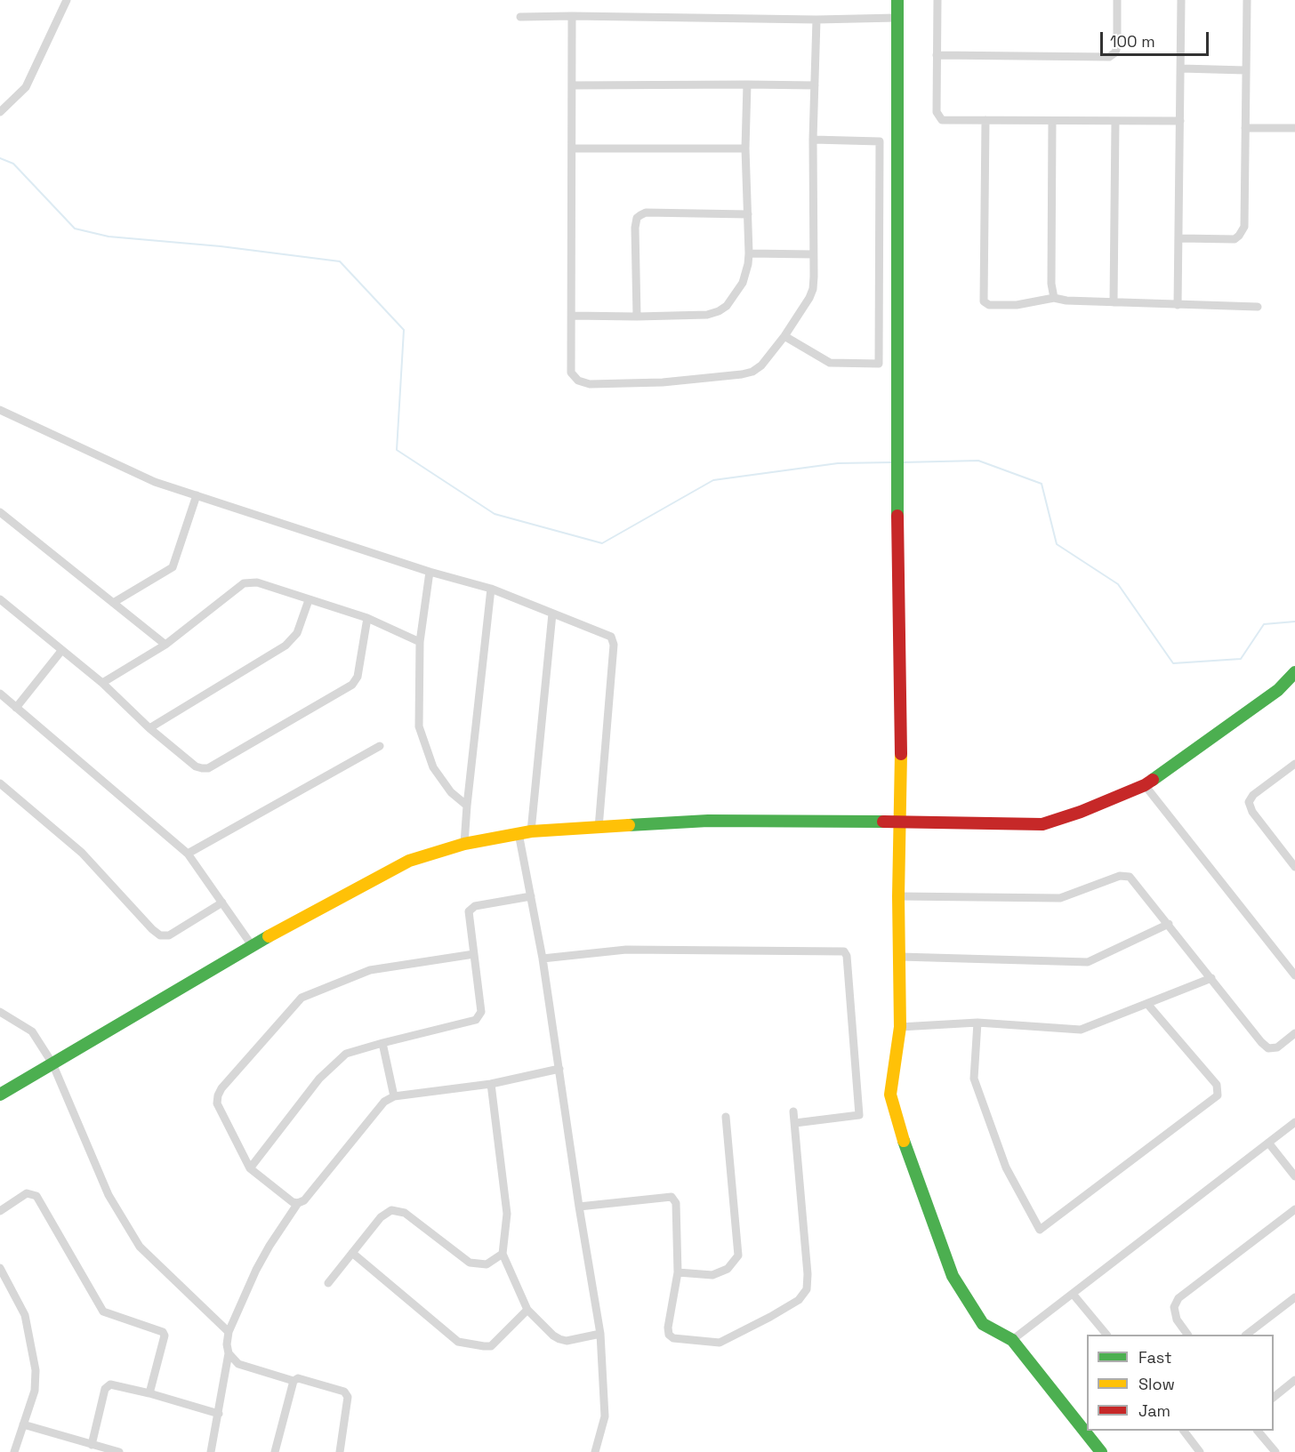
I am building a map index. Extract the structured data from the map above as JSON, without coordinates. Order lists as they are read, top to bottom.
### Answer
{
  "legend": ["Fast", "Slow", "Jam"],
  "scale_bar": "100 m"
}
